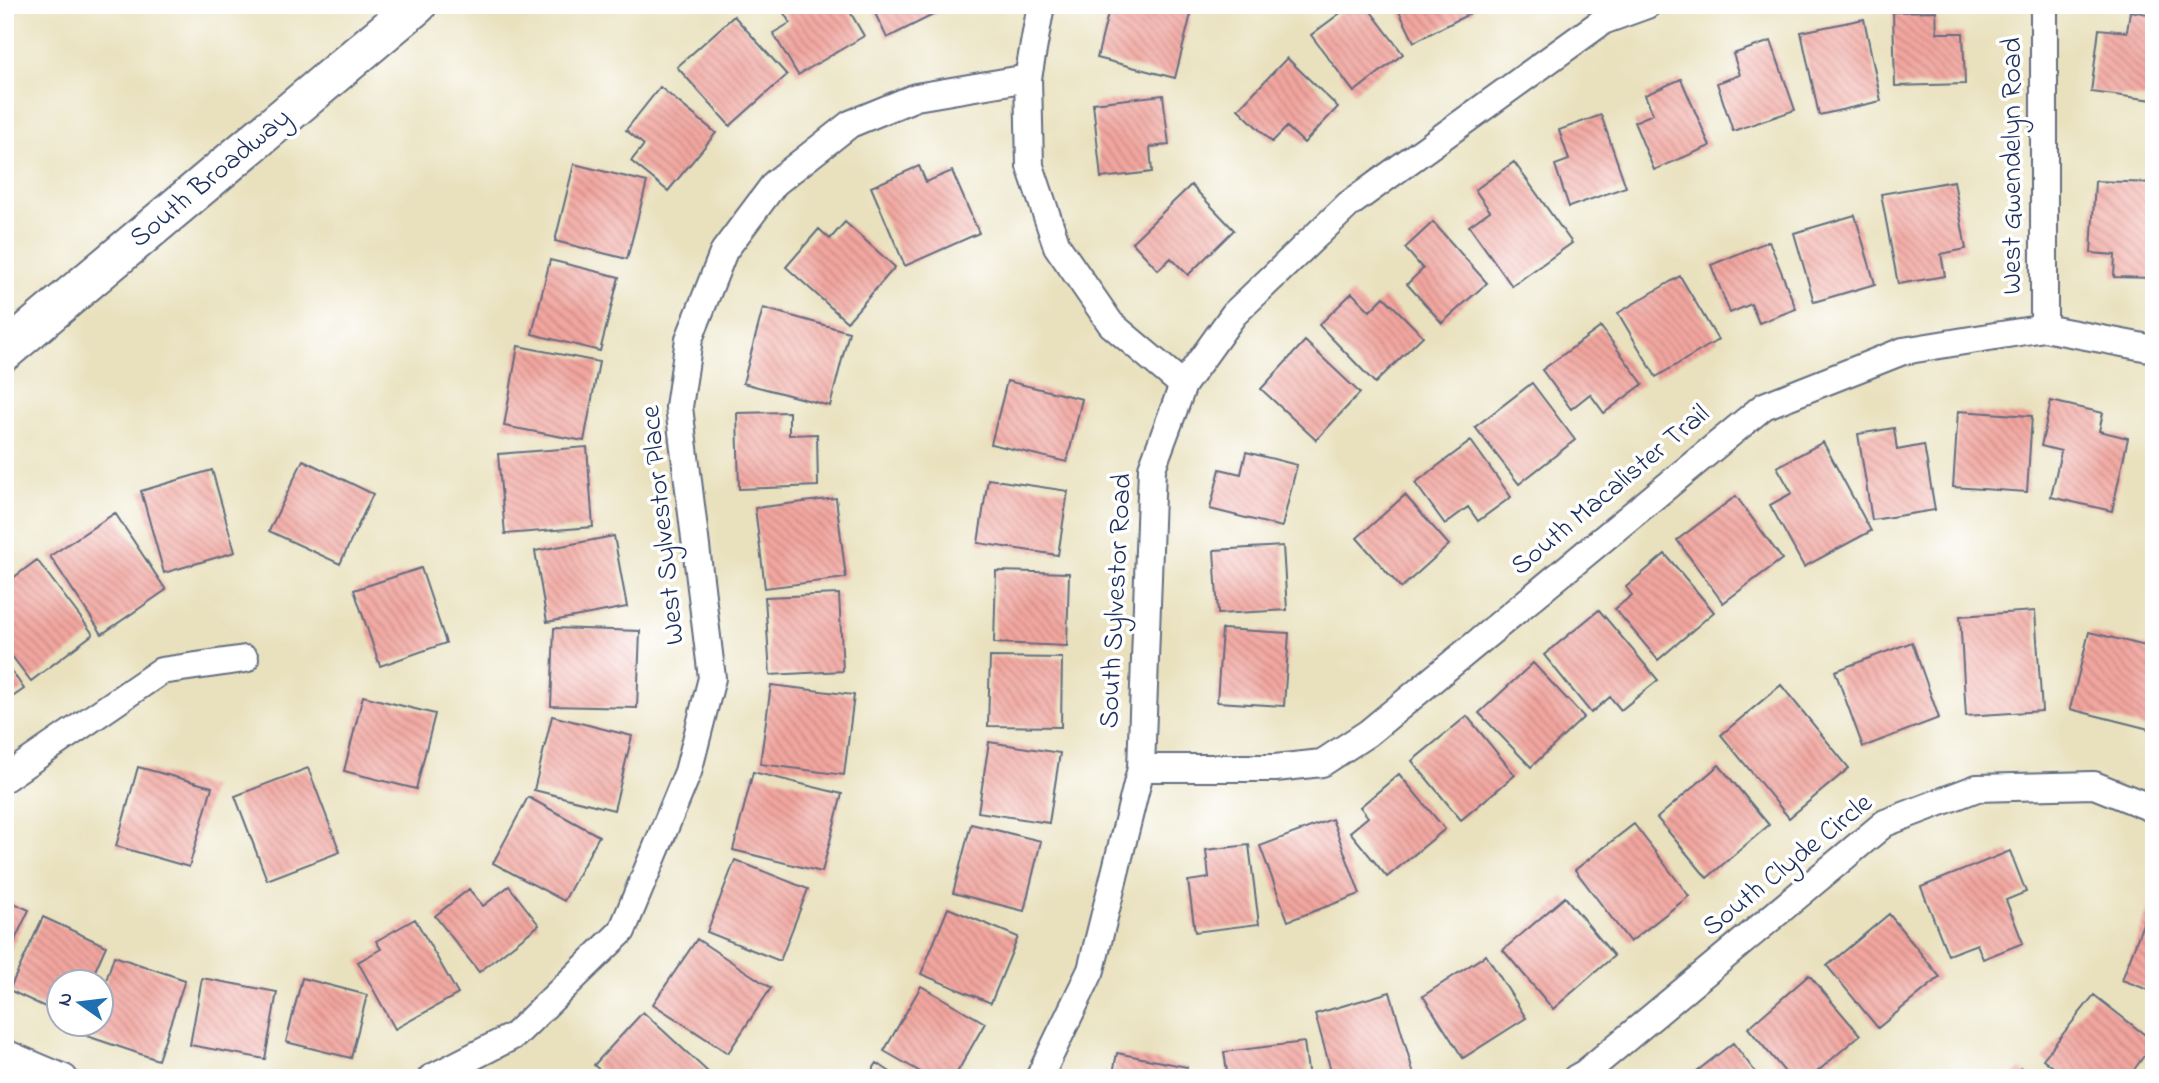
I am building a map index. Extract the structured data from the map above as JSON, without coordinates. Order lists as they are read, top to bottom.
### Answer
{
  "streets": {
    "main road": ["South Broadway"],
    "street": [
      "West Gwendelyn Road",
      "South Macalister Trail",
      "West Sylvestor Place",
      "South Sylvestor Road",
      "South Clyde Circle"
    ]
  },
  "crossings": [
    ["West Gwendelyn Road", "South Macalister Trail"],
    ["South Macalister Trail", "South Sylvestor Road"]
  ],
  "north": "left"
}
